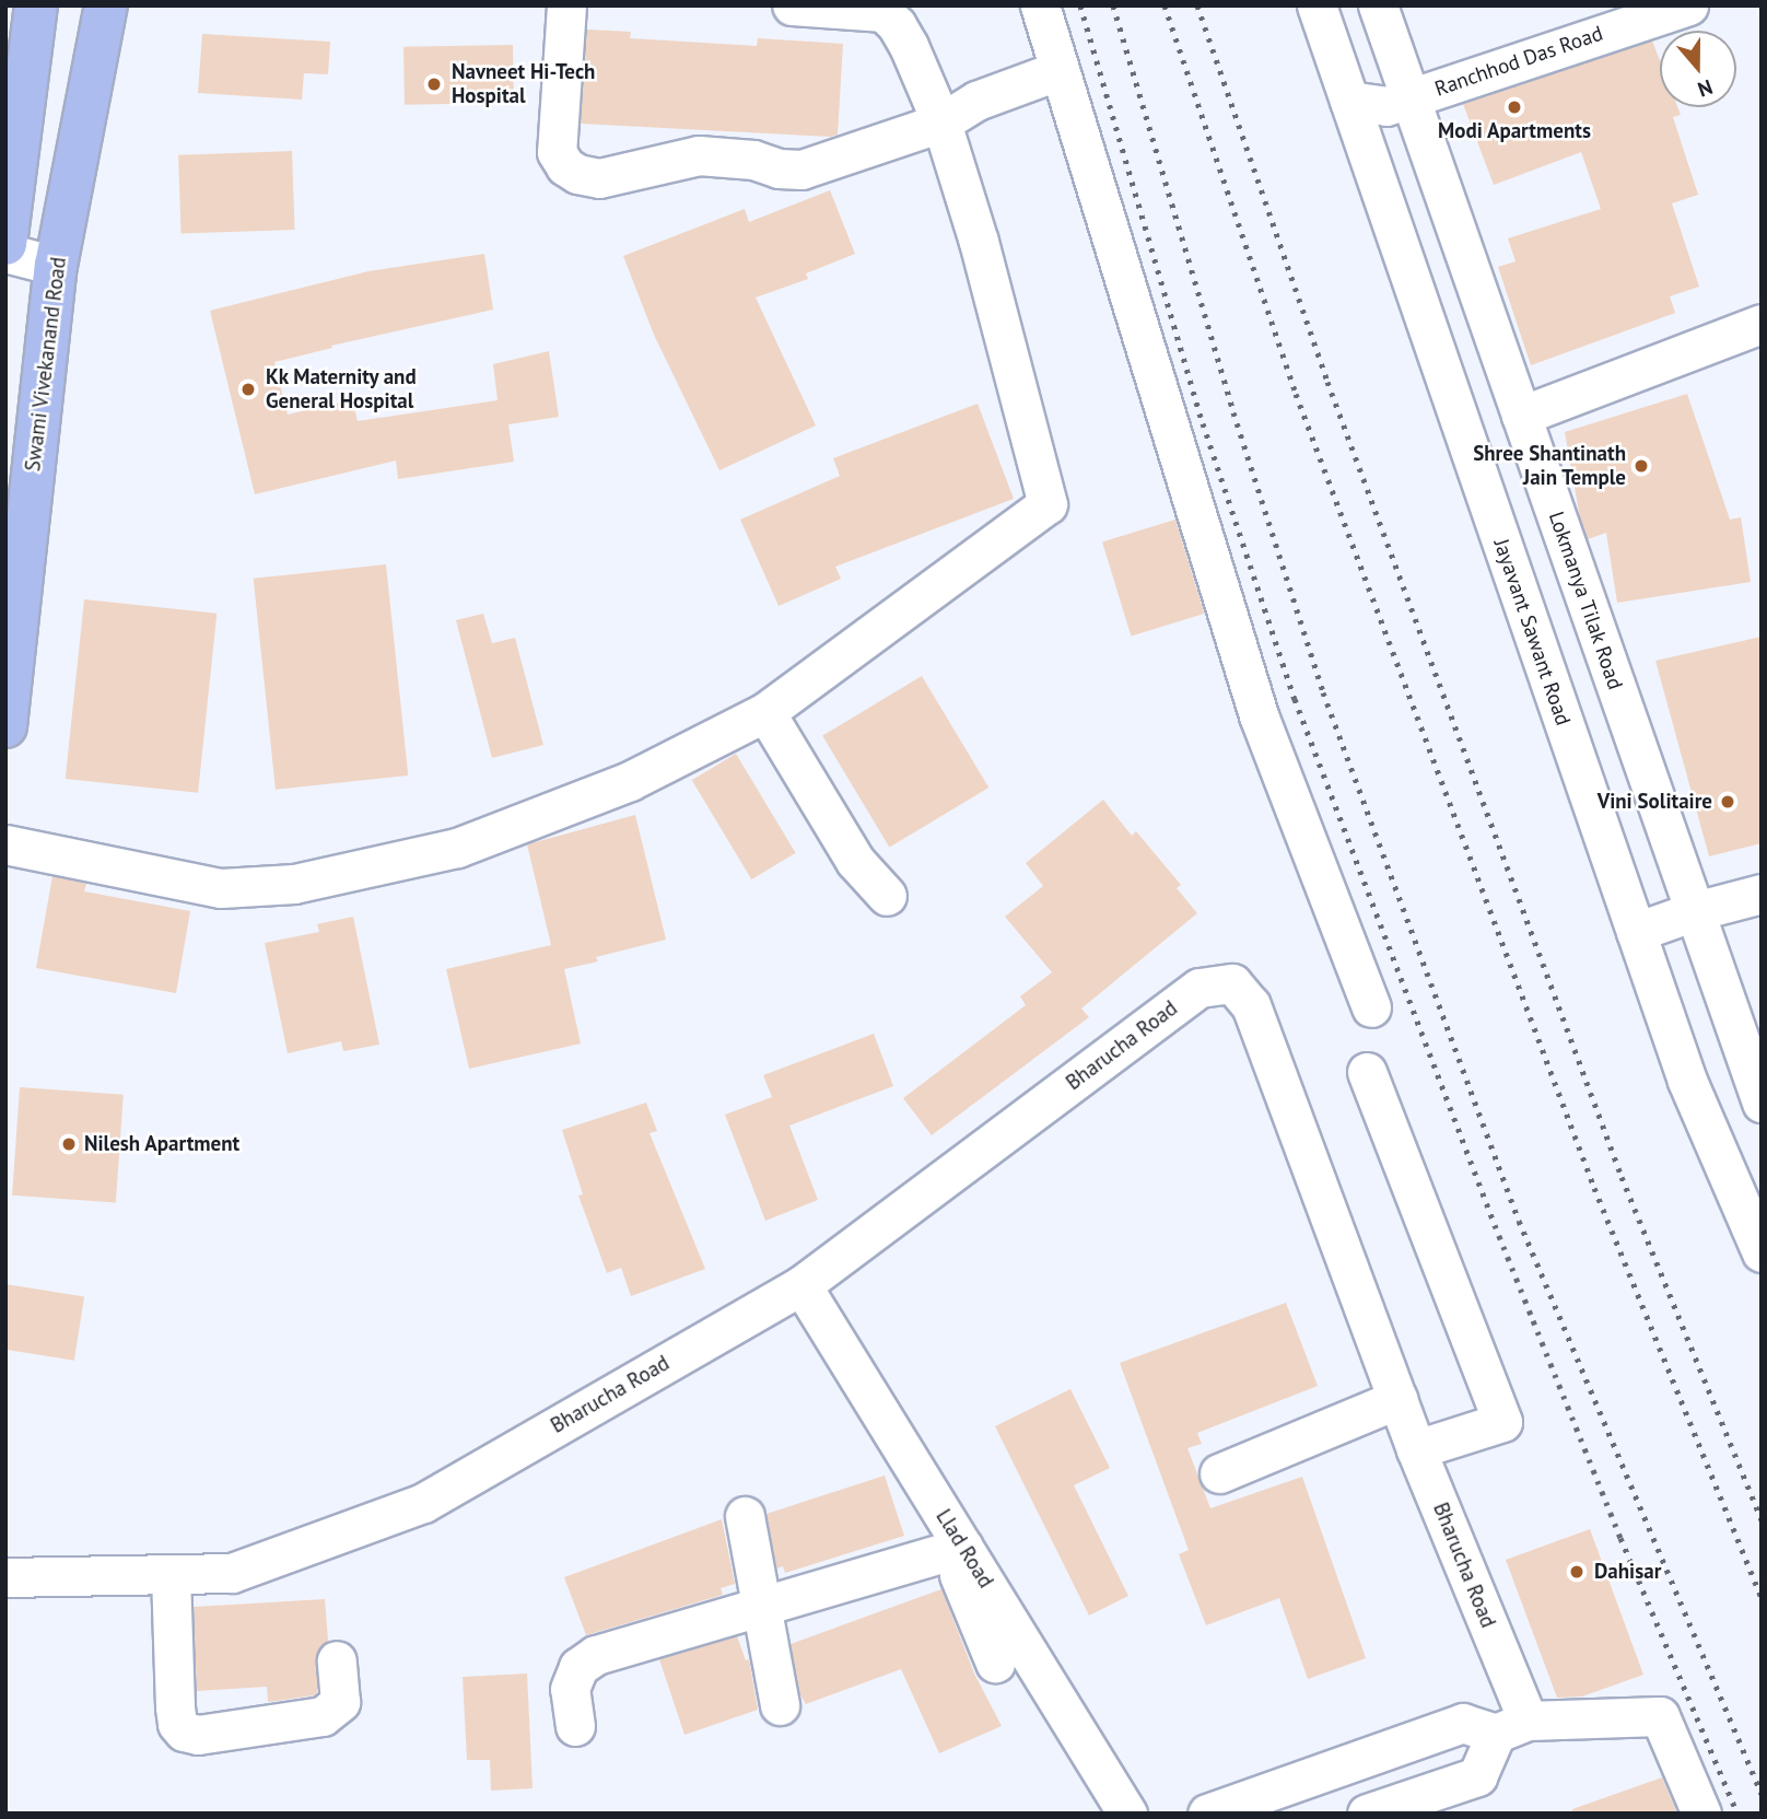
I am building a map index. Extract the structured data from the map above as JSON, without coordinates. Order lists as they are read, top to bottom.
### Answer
{
  "streets": {
    "main road": ["Swami Vivekanand Road"],
    "street": [
      "Ranchhod Das Road",
      "Lokmanya Tilak Road",
      "Jayavant Sawant Road",
      "Bharucha Road",
      "Llad Road"
    ]
  },
  "crossings": [
    ["Ranchhod Das Road", "Lokmanya Tilak Road"],
    ["Ranchhod Das Road", "Jayavant Sawant Road"],
    ["Bharucha Road", "Llad Road"]
  ],
  "places": [
    "Navneet Hi-Tech Hospital",
    "Modi Apartments",
    "Kk Maternity and General Hospital",
    "Shree Shantinath Jain Temple",
    "Vini Solitaire",
    "Nilesh Apartment",
    "Dahisar"
  ],
  "north": "bottom"
}
